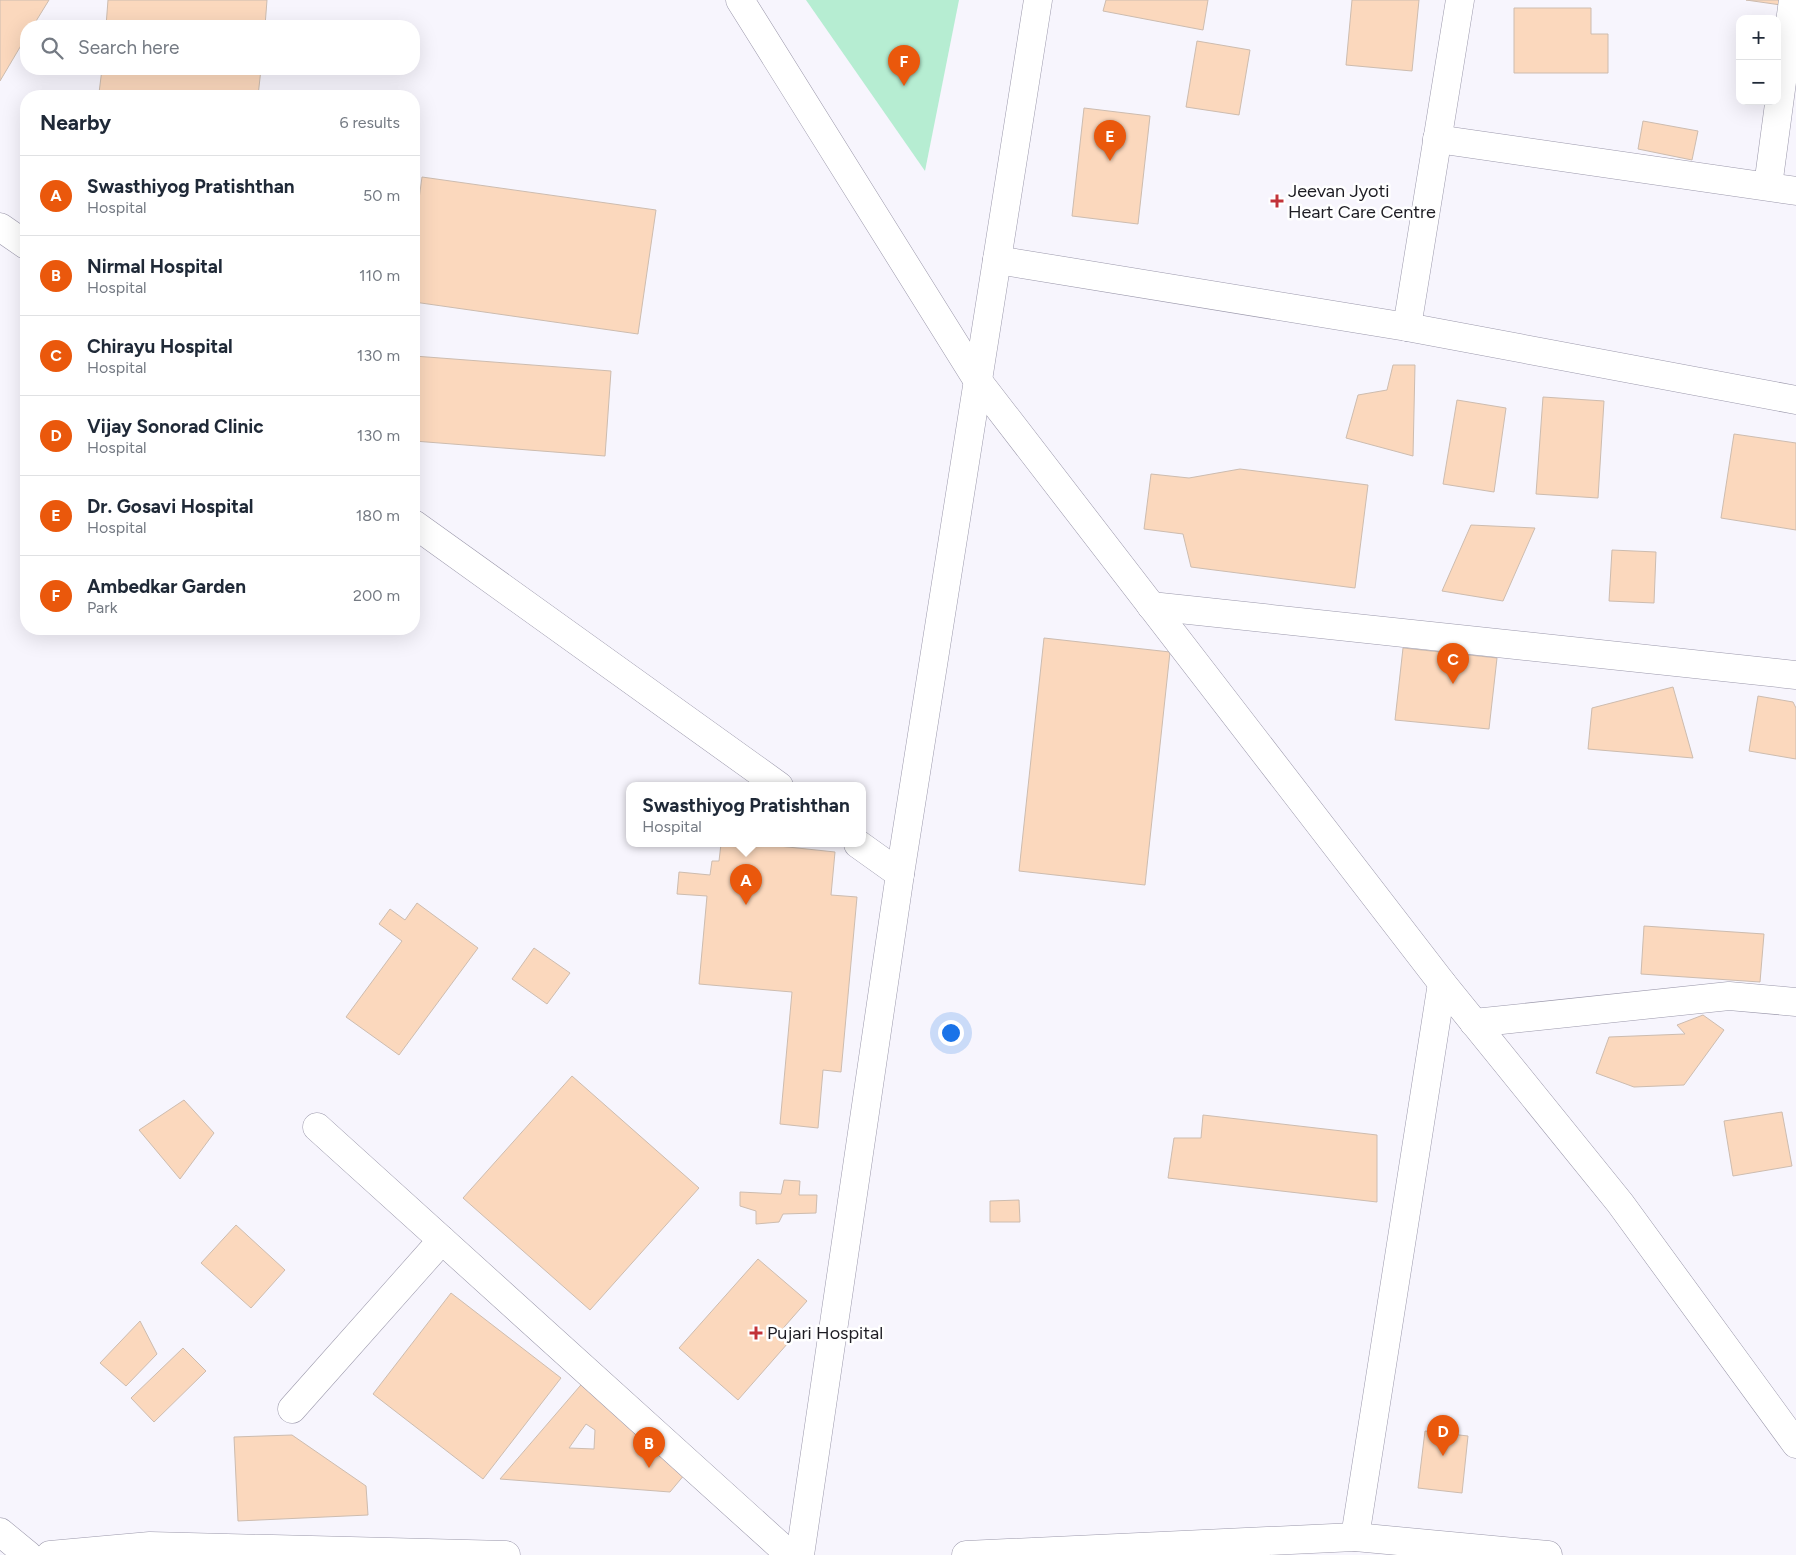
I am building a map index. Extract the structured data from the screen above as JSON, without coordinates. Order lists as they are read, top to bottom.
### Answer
{
  "places": {
    "health": ["Jeevan Jyoti Heart Care Centre", "Pujari Hospital"]
  },
  "page": {
    "map_buttons": ["+", "−"],
    "search": "Search here",
    "pins": [
      "F",
      "E",
      "C",
      "A",
      "D",
      "B"
    ],
    "heading": ["Nearby", "6 results"],
    "list": [
      {
        "mark": "A",
        "name": "Swasthiyog Pratishthan",
        "note": "Hospital",
        "value": "50 m"
      },
      {
        "mark": "B",
        "name": "Nirmal Hospital",
        "note": "Hospital",
        "value": "110 m"
      },
      {
        "mark": "C",
        "name": "Chirayu Hospital",
        "note": "Hospital",
        "value": "130 m"
      },
      {
        "mark": "D",
        "name": "Vijay Sonorad Clinic",
        "note": "Hospital",
        "value": "130 m"
      },
      {
        "mark": "E",
        "name": "Dr. Gosavi Hospital",
        "note": "Hospital",
        "value": "180 m"
      },
      {
        "mark": "F",
        "name": "Ambedkar Garden",
        "note": "Park",
        "value": "200 m"
      }
    ],
    "popup": ["Swasthiyog Pratishthan", "Hospital"]
  }
}
